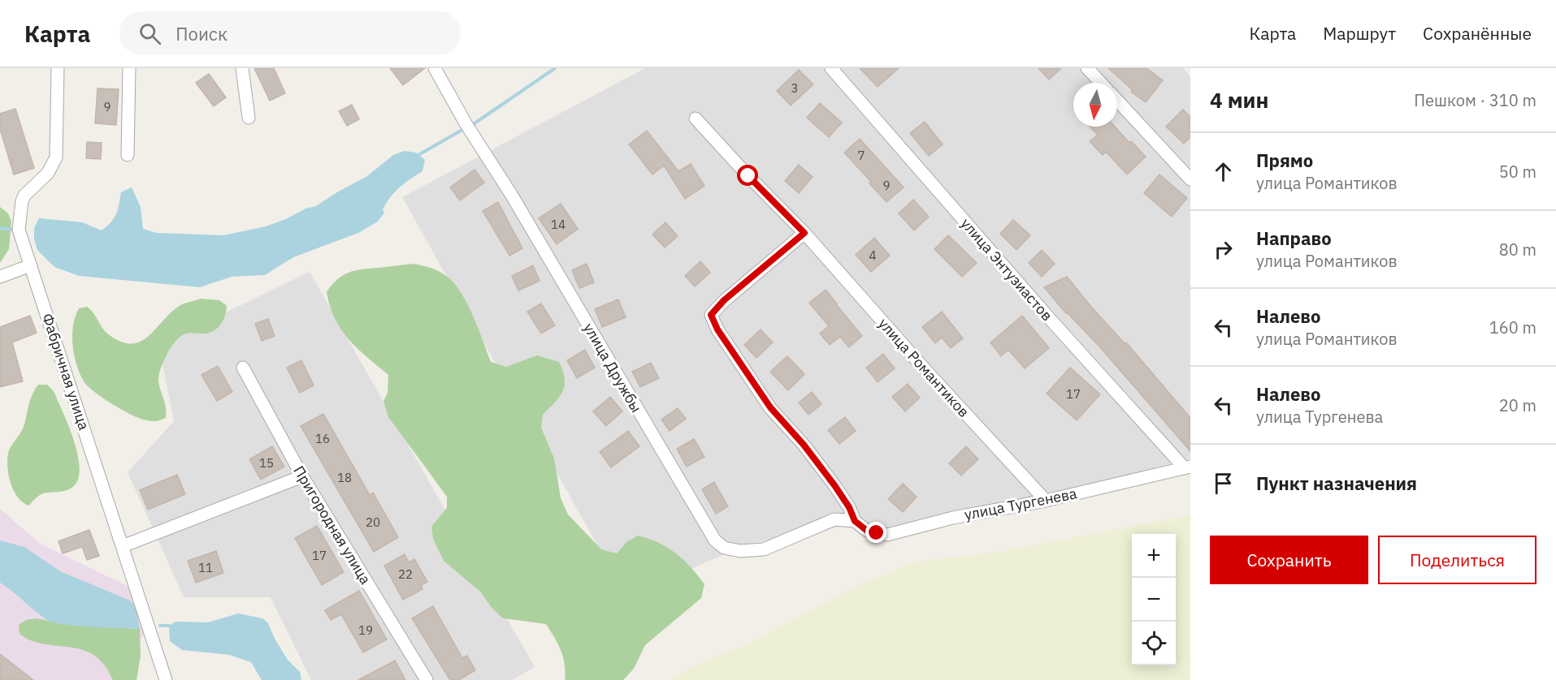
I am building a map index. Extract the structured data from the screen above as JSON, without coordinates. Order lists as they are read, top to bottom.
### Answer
{
  "streets": {
    "street": [
      "улица Энтузиастов",
      "улица Дружбы",
      "улица Романтиков",
      "Фабричная улица",
      "улица Тургенева",
      "Пригородная улица"
    ]
  },
  "crossings": [
    ["улица Энтузиастов", "улица Тургенева"],
    ["улица Дружбы", "улица Тургенева"],
    ["улица Романтиков", "улица Тургенева"]
  ],
  "house_numbers": [
    "3",
    "9",
    "7",
    "9",
    "14",
    "4",
    "17",
    "16",
    "15",
    "18",
    "20",
    "17",
    "11",
    "22",
    "19"
  ],
  "north": "bottom",
  "page": {
    "header": "Карта",
    "search": "Поиск",
    "nav": ["Карта", "Маршрут", "Сохранённые"],
    "heading": ["4 мин", "Пешком · 310 m"],
    "list": [
      ["Прямо", "улица Романтиков", "50 m"],
      ["Направо", "улица Романтиков", "80 m"],
      ["Налево", "улица Романтиков", "160 m"],
      ["Налево", "улица Тургенева", "20 m"],
      "Пункт назначения"
    ],
    "buttons": ["Сохранить", "Поделиться"],
    "map_buttons": ["+", "−"]
  }
}
